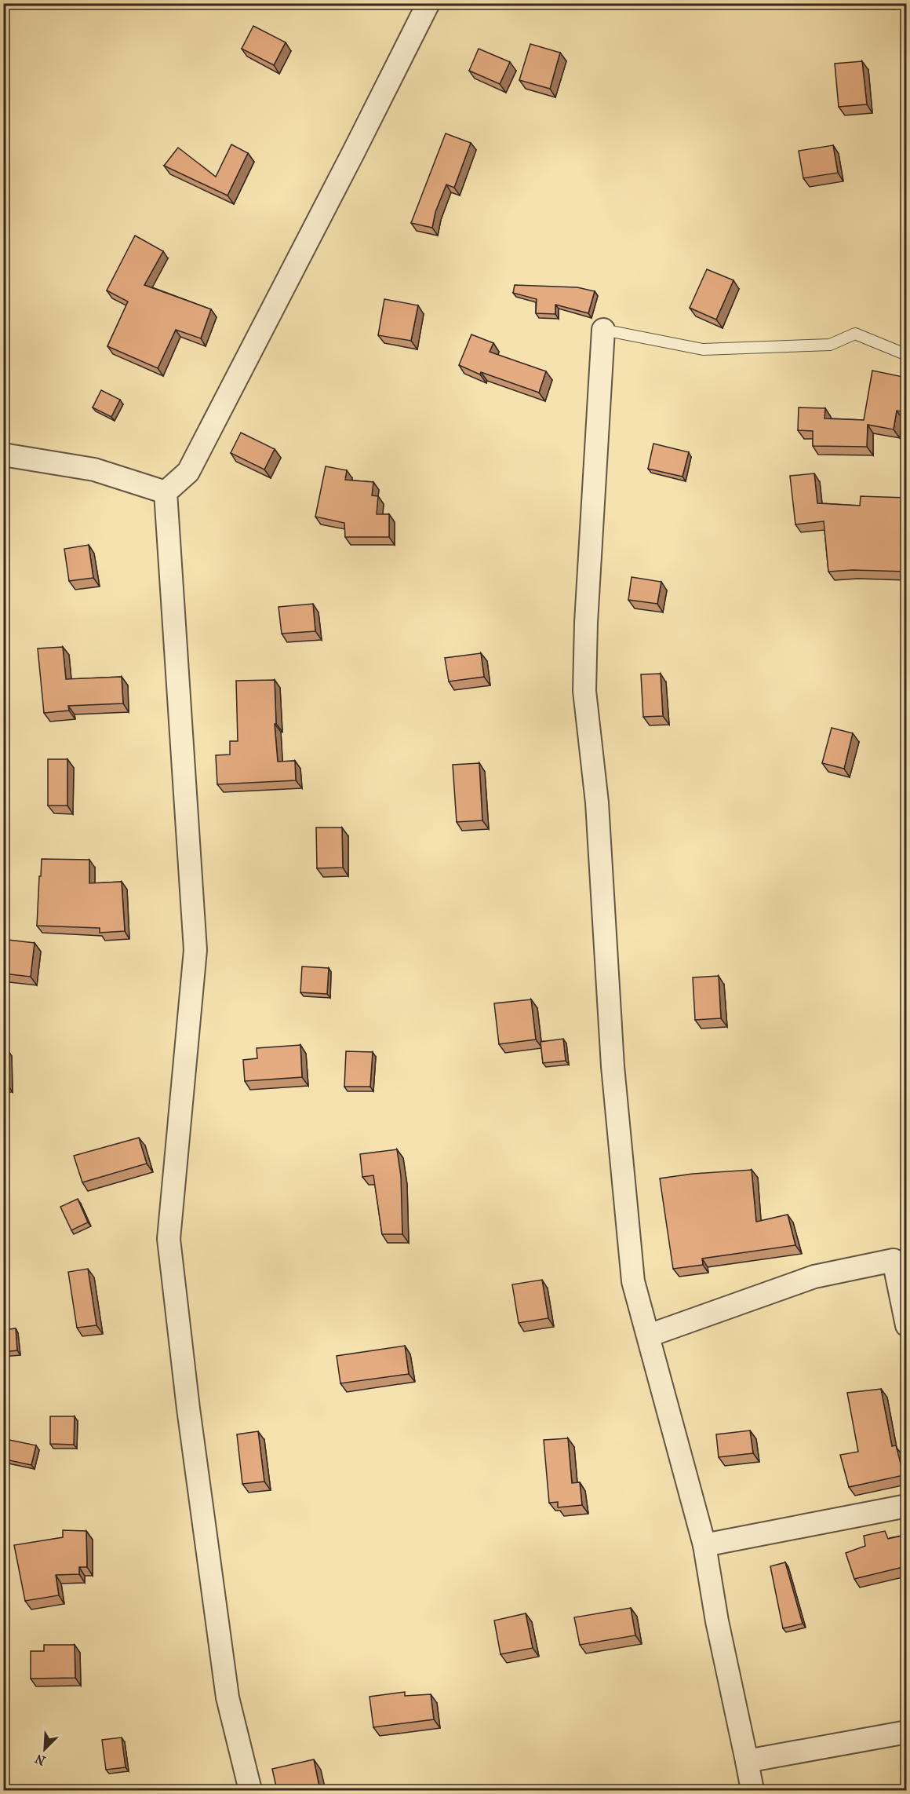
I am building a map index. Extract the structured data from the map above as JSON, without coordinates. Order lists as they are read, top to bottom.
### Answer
{
  "north": "bottom left"
}
